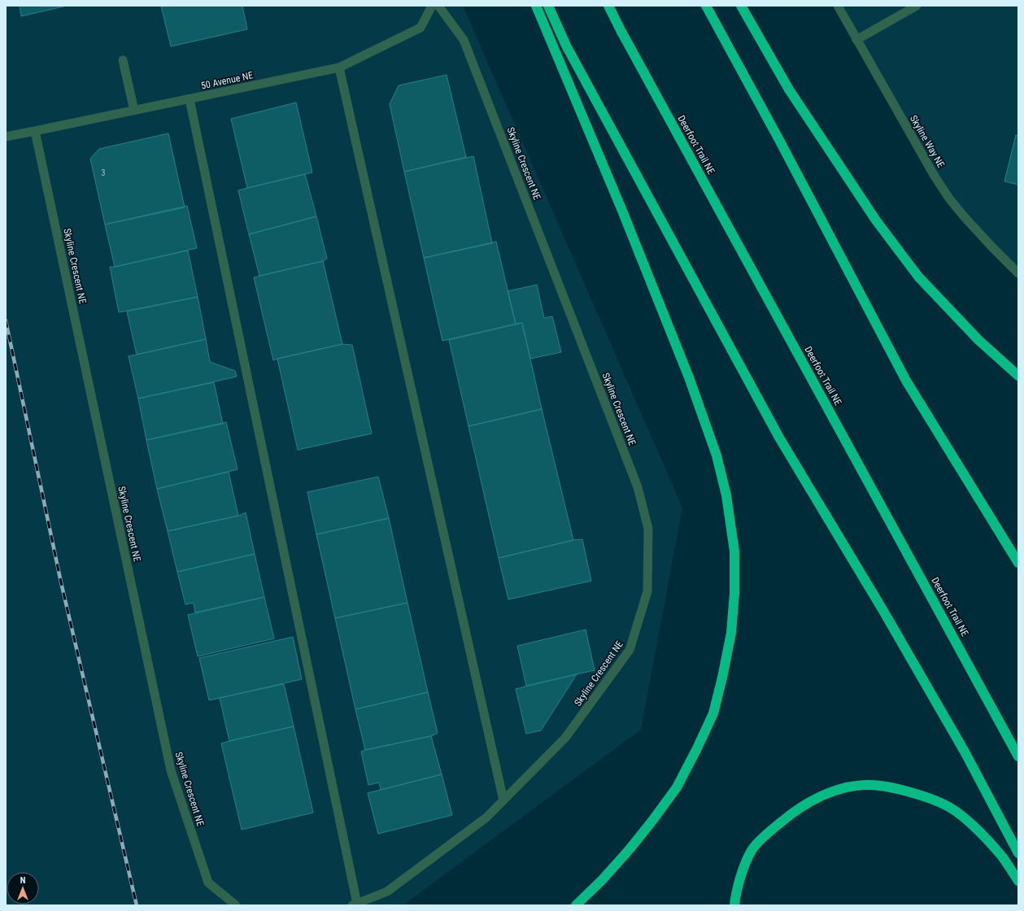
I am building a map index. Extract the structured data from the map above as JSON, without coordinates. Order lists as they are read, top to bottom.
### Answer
{
  "streets": {
    "highway": ["Deerfoot Trail NE"],
    "street": ["50 Avenue NE", "Skyline Way NE", "Skyline Crescent NE"]
  },
  "crossings": [
    ["50 Avenue NE", "Skyline Crescent NE"]
  ],
  "house_numbers": ["3"],
  "north": "top"
}
